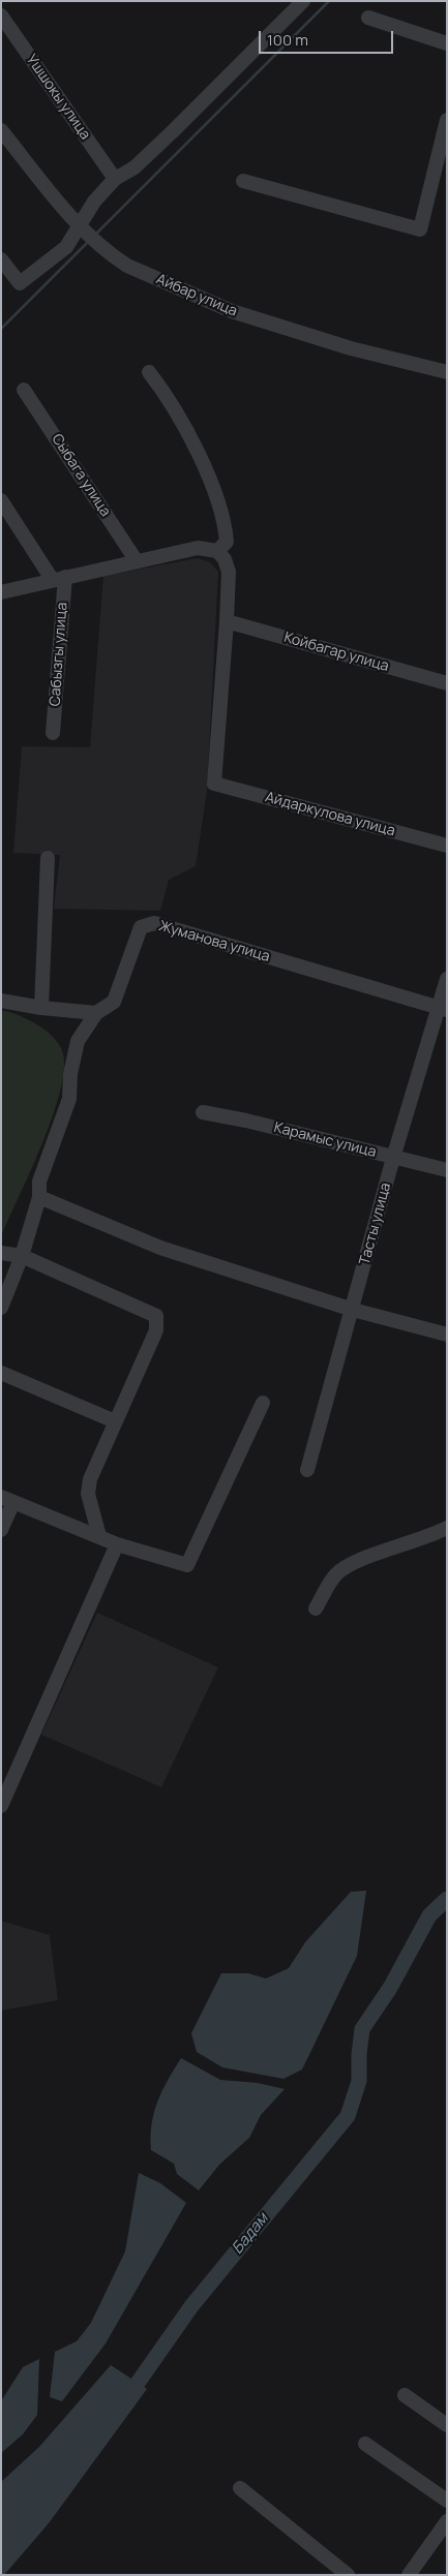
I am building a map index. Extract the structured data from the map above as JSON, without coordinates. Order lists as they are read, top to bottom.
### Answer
{
  "streets": {
    "street": [
      "Ушшокы улица",
      "Айбар улица",
      "Сыбага улица",
      "Койбагар улица",
      "Сабызгы улица",
      "Айдаркулова улица",
      "Жуманова улица",
      "Карамыс улица",
      "Тасты улица"
    ]
  },
  "crossings": [
    ["Койбагар улица", "Айдаркулова улица"],
    ["Жуманова улица", "Тасты улица"],
    ["Карамыс улица", "Тасты улица"]
  ],
  "water": ["Бадам"],
  "scale_bar": "100 m"
}
